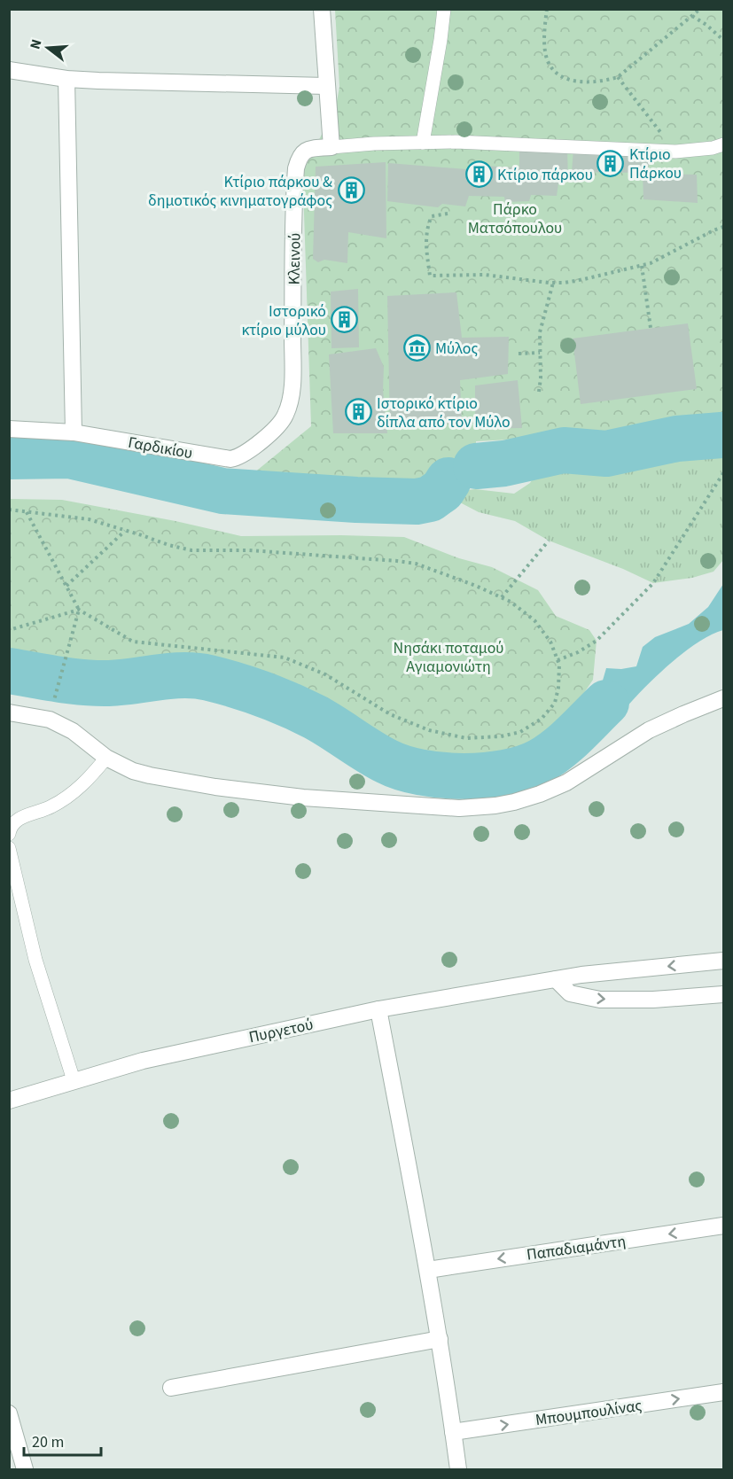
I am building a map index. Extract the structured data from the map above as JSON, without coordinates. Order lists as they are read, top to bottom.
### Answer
{
  "streets": {
    "street": [
      "Κλεινού",
      "Γαρδικίου",
      "Πυργετού",
      "Παπαδιαμάντη",
      "Μπουμπουλίνας"
    ]
  },
  "crossings": [
    ["Κλεινού", "Γαρδικίου"]
  ],
  "one_way": ["Παπαδιαμάντη", "Μπουμπουλίνας"],
  "parks": ["Πάρκο Ματσόπουλου", "Νησάκι ποταμού Αγιαμονιώτη"],
  "places": {
    "building": [
      "Κτίριο Πάρκου",
      "Κτίριο πάρκου",
      "Κτίριο πάρκου & δημοτικός κινηματογράφος",
      "Ιστορικό κτίριο μύλου",
      "Ιστορικό κτίριο δίπλα από τον Μύλο"
    ],
    "museum": ["Μύλος"]
  },
  "scale_bar": "20 m",
  "north": "left"
}
